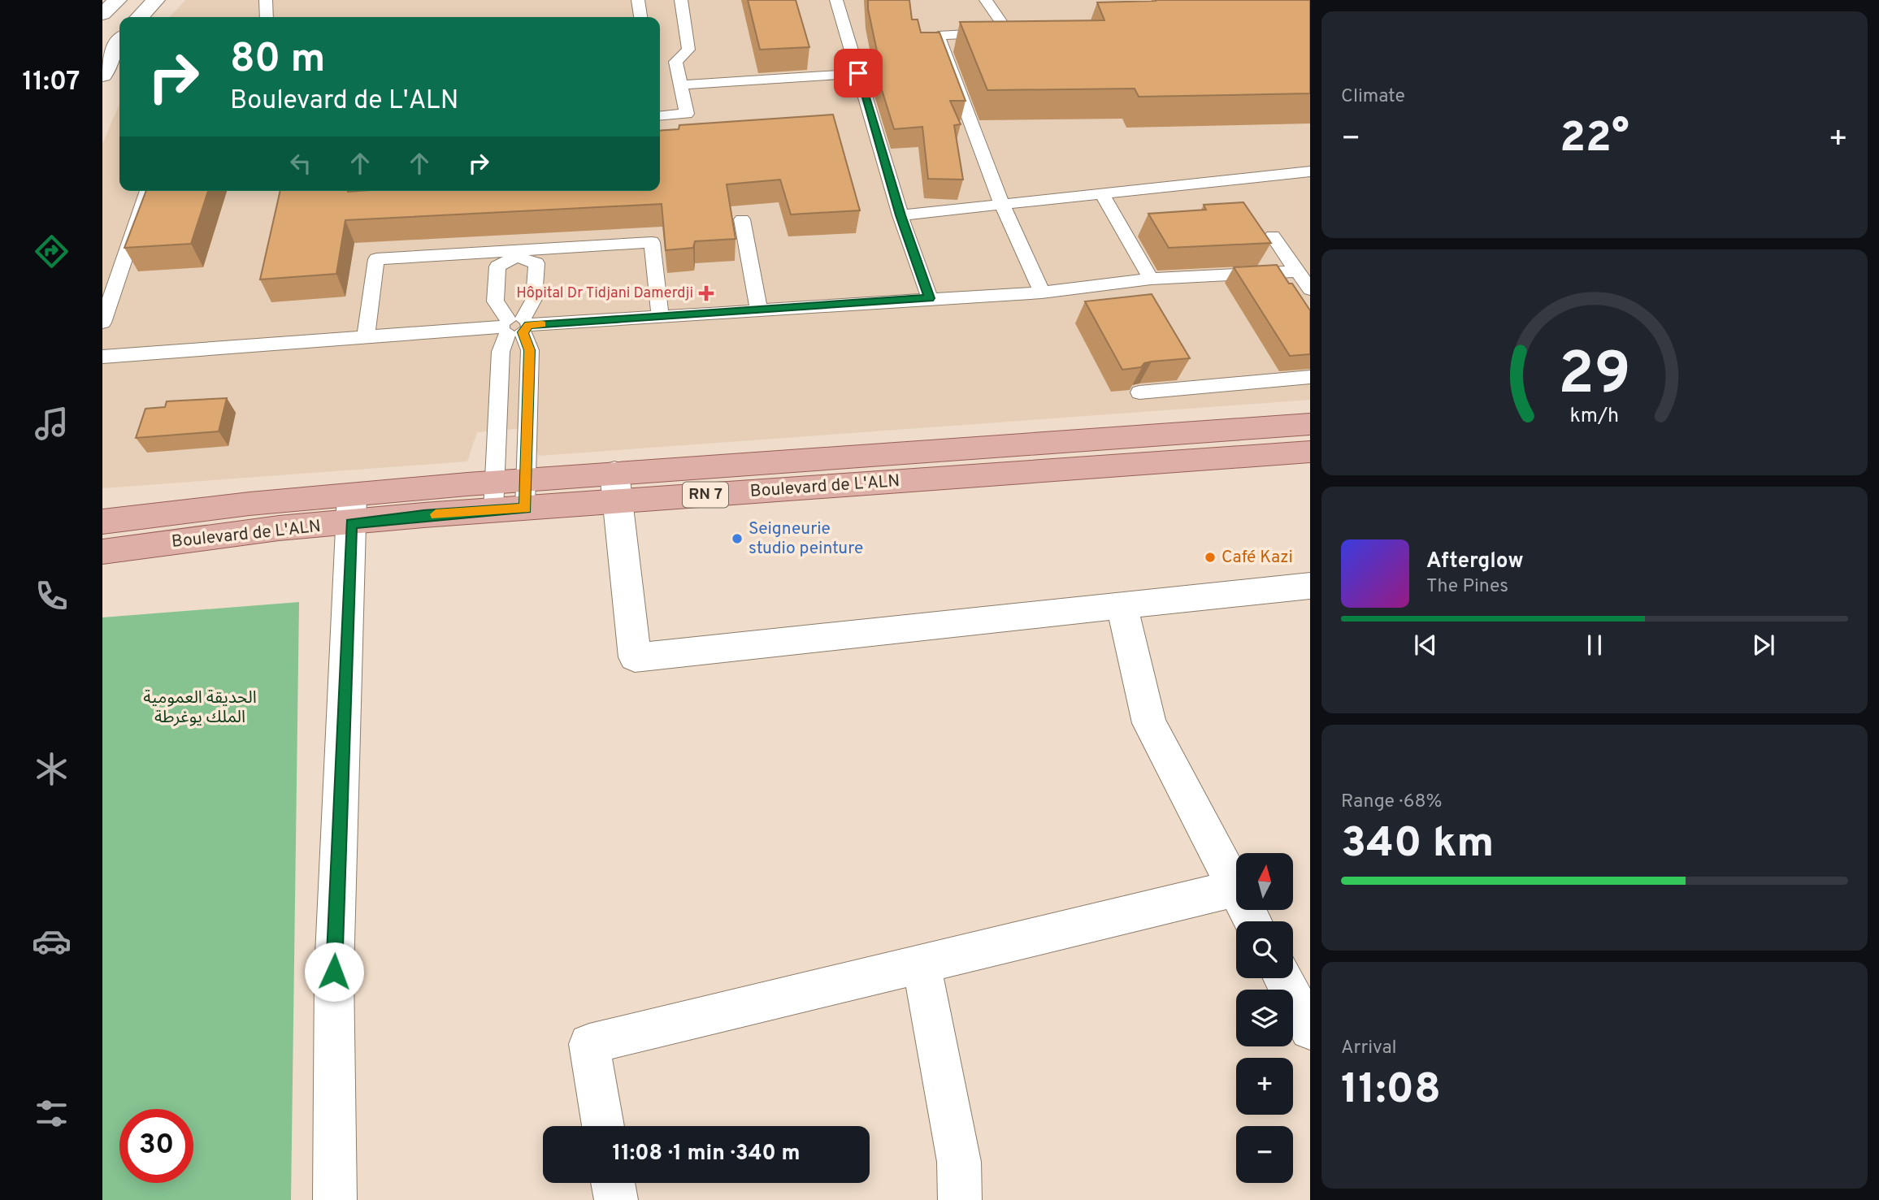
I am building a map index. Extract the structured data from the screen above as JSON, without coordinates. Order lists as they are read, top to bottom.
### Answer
{
  "streets": {
    "main road": ["Boulevard de L'ALN", "RN 7"]
  },
  "parks": ["الحديقة العمومية الملك يوغرطة"],
  "places": {
    "health": ["Hôpital Dr Tidjani Damerdji"],
    "other": ["Seigneurie studio peinture", "Café Kazi"]
  },
  "north": "top",
  "page": {
    "tabs": "11:07",
    "tile": [
      "Climate",
      ["Range · 68%", "340 km"],
      ["Arrival", "11:08"]
    ],
    "turn": ["80 m", "Boulevard de L'ALN"],
    "heat": ["−", "22°", "+"],
    "song": ["Afterglow", "The Pines"],
    "map_buttons": ["+", "−"],
    "limit": "30",
    "trip": "11:08 · 1 min · 340 m",
    "gauge": ["29", "km/h"]
  }
}
